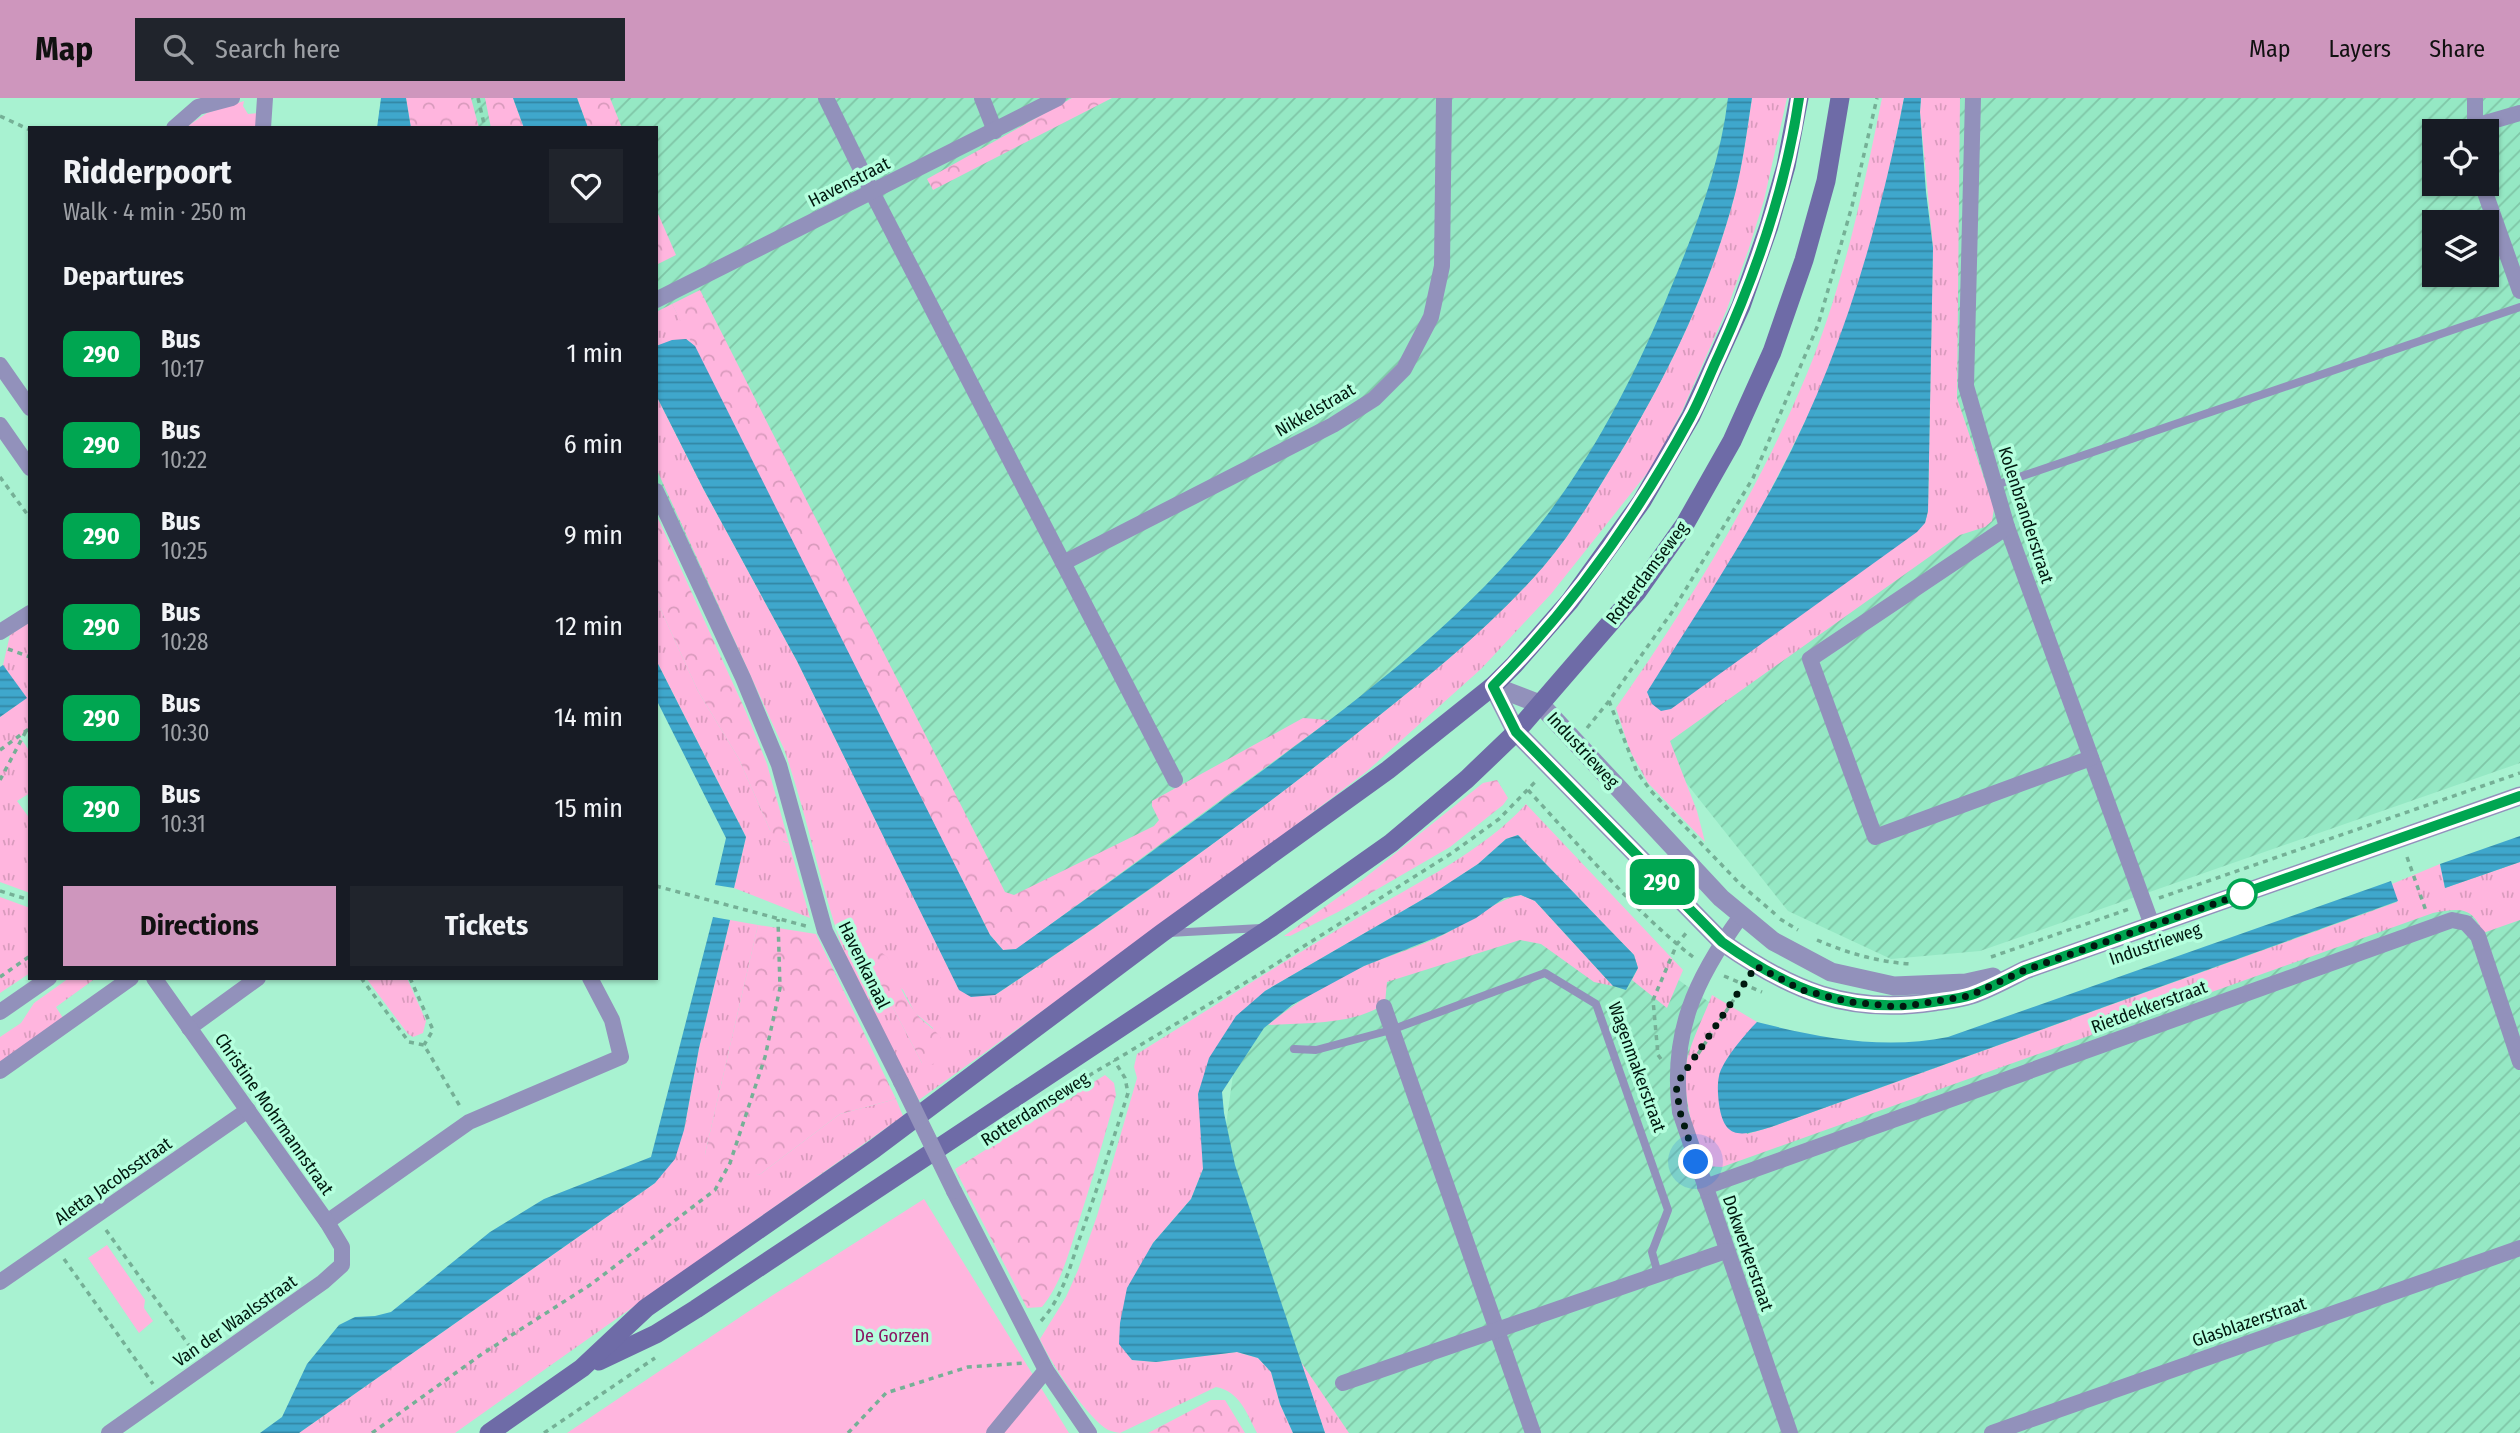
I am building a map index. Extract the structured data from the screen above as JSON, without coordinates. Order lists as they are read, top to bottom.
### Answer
{
  "streets": {
    "main road": ["Rotterdamseweg"],
    "street": [
      "Havenstraat",
      "Nikkelstraat",
      "Kolenbranderstraat",
      "Industrieweg",
      "Havenkanaal",
      "Rietdekkerstraat",
      "Christine Mohrmannstraat",
      "Aletta Jacobsstraat",
      "Dokwerkerstraat",
      "Van der Waalsstraat",
      "Glasblazerstraat"
    ],
    "lane": ["Wagenmakerstraat"]
  },
  "crossings": [
    ["Kolenbranderstraat", "Industrieweg"],
    ["Rotterdamseweg", "Industrieweg"],
    ["Industrieweg", "Dokwerkerstraat"],
    ["Rietdekkerstraat", "Dokwerkerstraat"],
    ["Christine Mohrmannstraat", "Aletta Jacobsstraat"],
    ["Christine Mohrmannstraat", "Van der Waalsstraat"]
  ],
  "parks": ["De Gorzen"],
  "lines": ["bus line 290"],
  "page": {
    "header": "Map",
    "search": "Search here",
    "nav": ["Map", "Layers", "Share"],
    "on_map": "290",
    "heading": [
      ["Ridderpoort", "Walk · 4 min · 250 m"],
      "Departures"
    ],
    "list": [
      {
        "mark": "290",
        "name": "Bus",
        "note": "10:17",
        "value": "1 min"
      },
      {
        "mark": "290",
        "name": "Bus",
        "note": "10:22",
        "value": "6 min"
      },
      {
        "mark": "290",
        "name": "Bus",
        "note": "10:25",
        "value": "9 min"
      },
      {
        "mark": "290",
        "name": "Bus",
        "note": "10:28",
        "value": "12 min"
      },
      {
        "mark": "290",
        "name": "Bus",
        "note": "10:30",
        "value": "14 min"
      },
      {
        "mark": "290",
        "name": "Bus",
        "note": "10:31",
        "value": "15 min"
      }
    ],
    "buttons": ["Directions", "Tickets"]
  }
}
